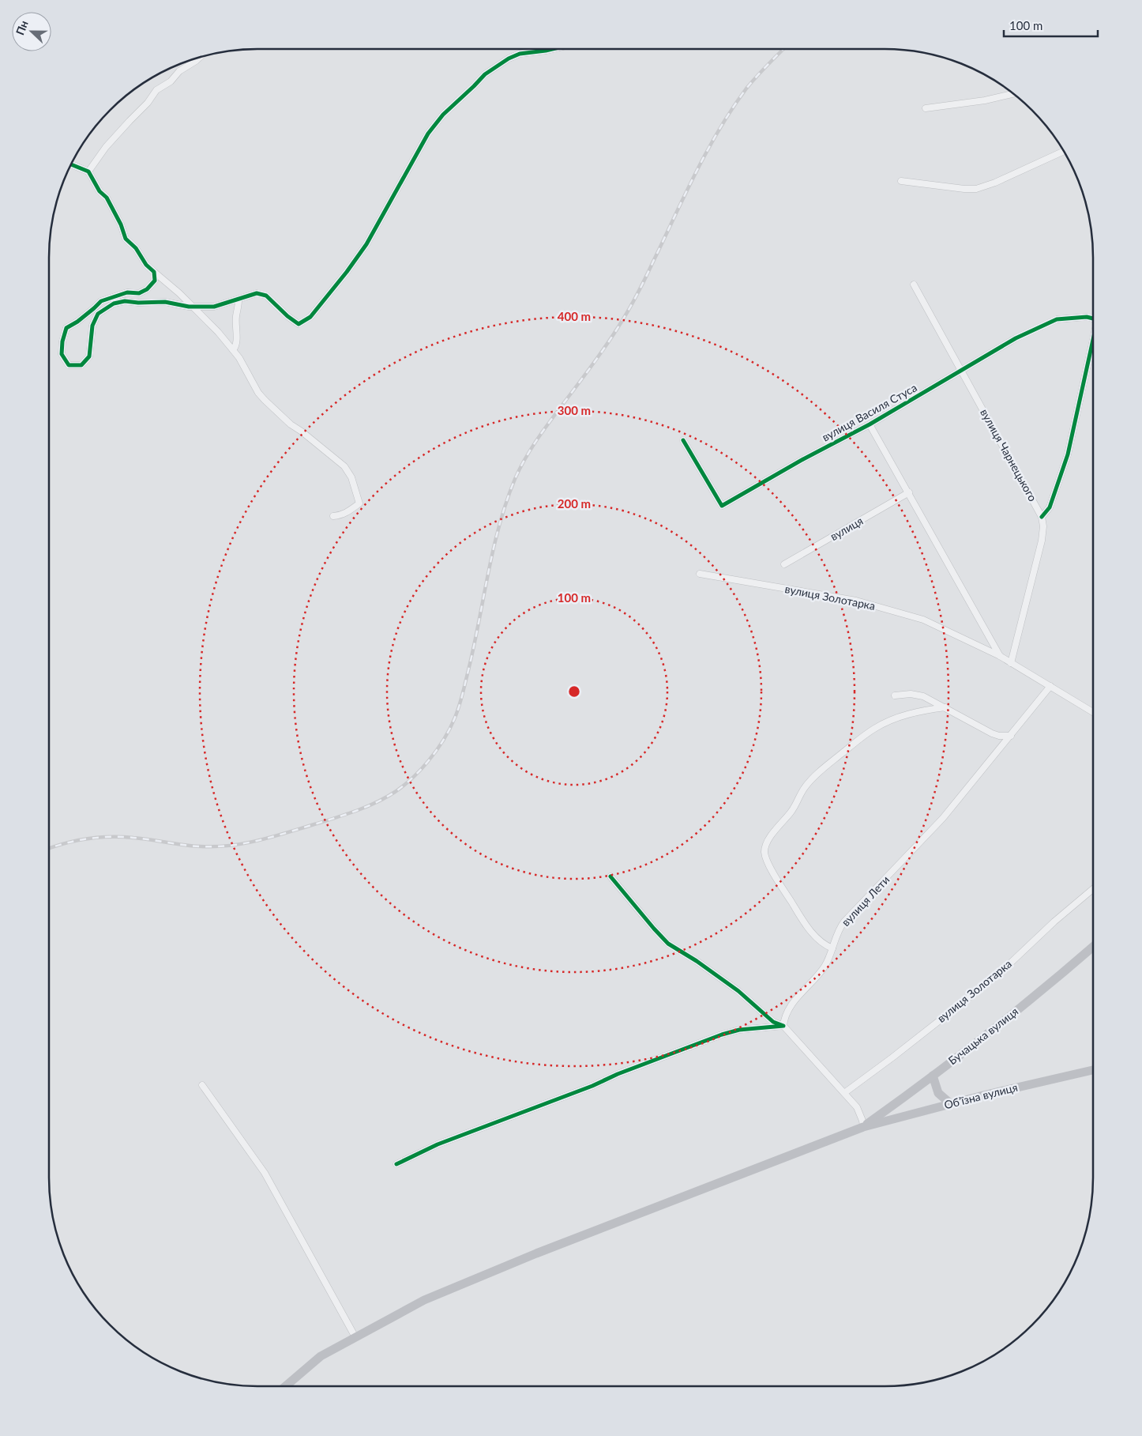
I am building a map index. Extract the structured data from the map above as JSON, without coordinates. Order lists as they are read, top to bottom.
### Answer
{
  "streets": {
    "main road": ["Бучацька вулиця", "Обʼїзна вулиця"],
    "street": [
      "вулиця Василя Стуса",
      "вулиця Чарнецького",
      "вулиця",
      "вулиця Золотарка",
      "вулиця Лети"
    ]
  },
  "crossings": [
    ["вулиця Василя Стуса", "вулиця Чарнецького"],
    ["вулиця Василя Стуса", "вулиця Золотарка"],
    ["вулиця Чарнецького", "вулиця Золотарка"],
    ["вулиця", "вулиця Золотарка"],
    ["вулиця Золотарка", "вулиця Лети"],
    ["Бучацька вулиця", "Обʼїзна вулиця"]
  ],
  "scale_bar": "100 m",
  "north": "left",
  "rings": [
    "400 m",
    "300 m",
    "200 m",
    "100 m"
  ]
}
